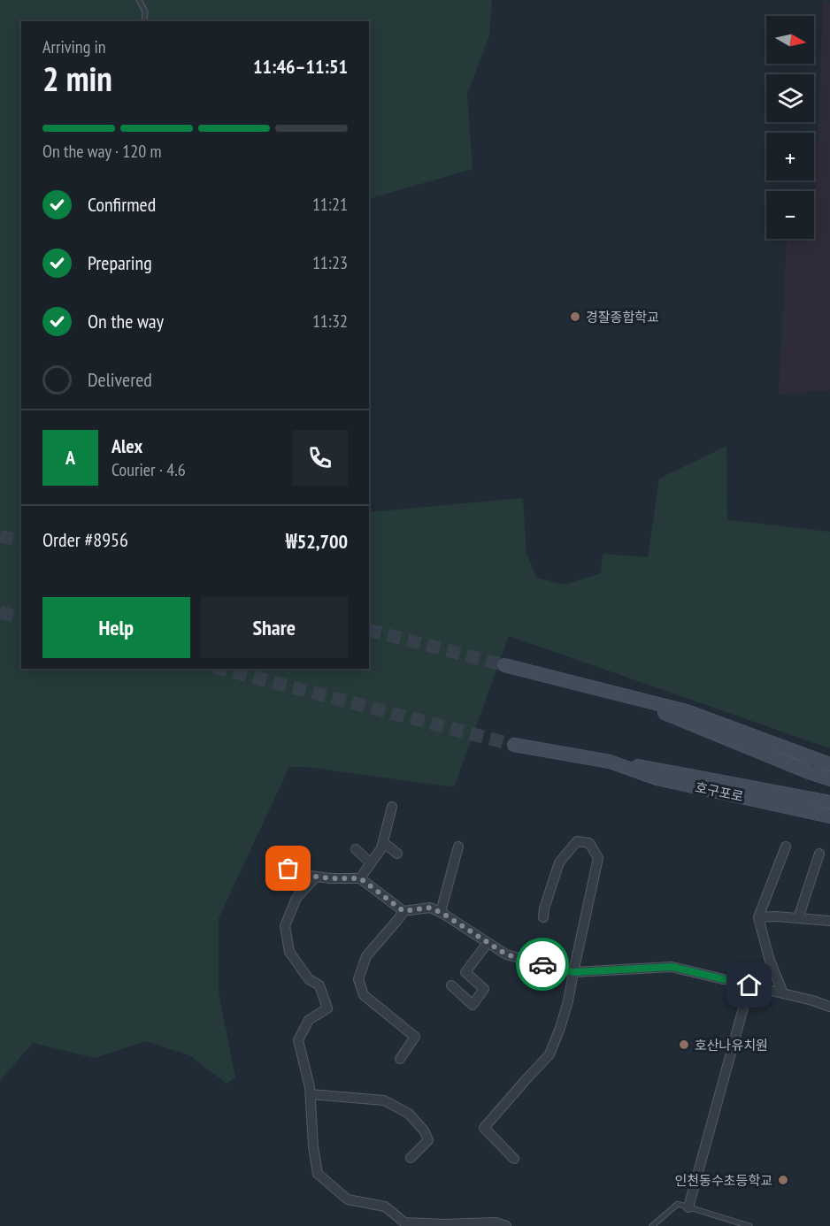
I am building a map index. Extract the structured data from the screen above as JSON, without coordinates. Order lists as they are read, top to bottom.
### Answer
{
  "streets": {
    "main road": ["호구포로"]
  },
  "places": ["경잘종합학교", "호산나유치원", "인천동수초등학교"],
  "north": "right",
  "page": {
    "map_buttons": ["+", "−"],
    "heading": ["2 min", "Arriving in", "11:46–11:51"],
    "panel": [
      "Alex",
      "Courier · 4.6",
      "Order #8956",
      "₩52,700"
    ],
    "bar": "On the way · 120 m",
    "list": [
      ["Confirmed", "11:21"],
      ["Preparing", "11:23"],
      ["On the way", "11:32"],
      "Delivered"
    ],
    "round": "A",
    "buttons": ["Help", "Share"]
  }
}
